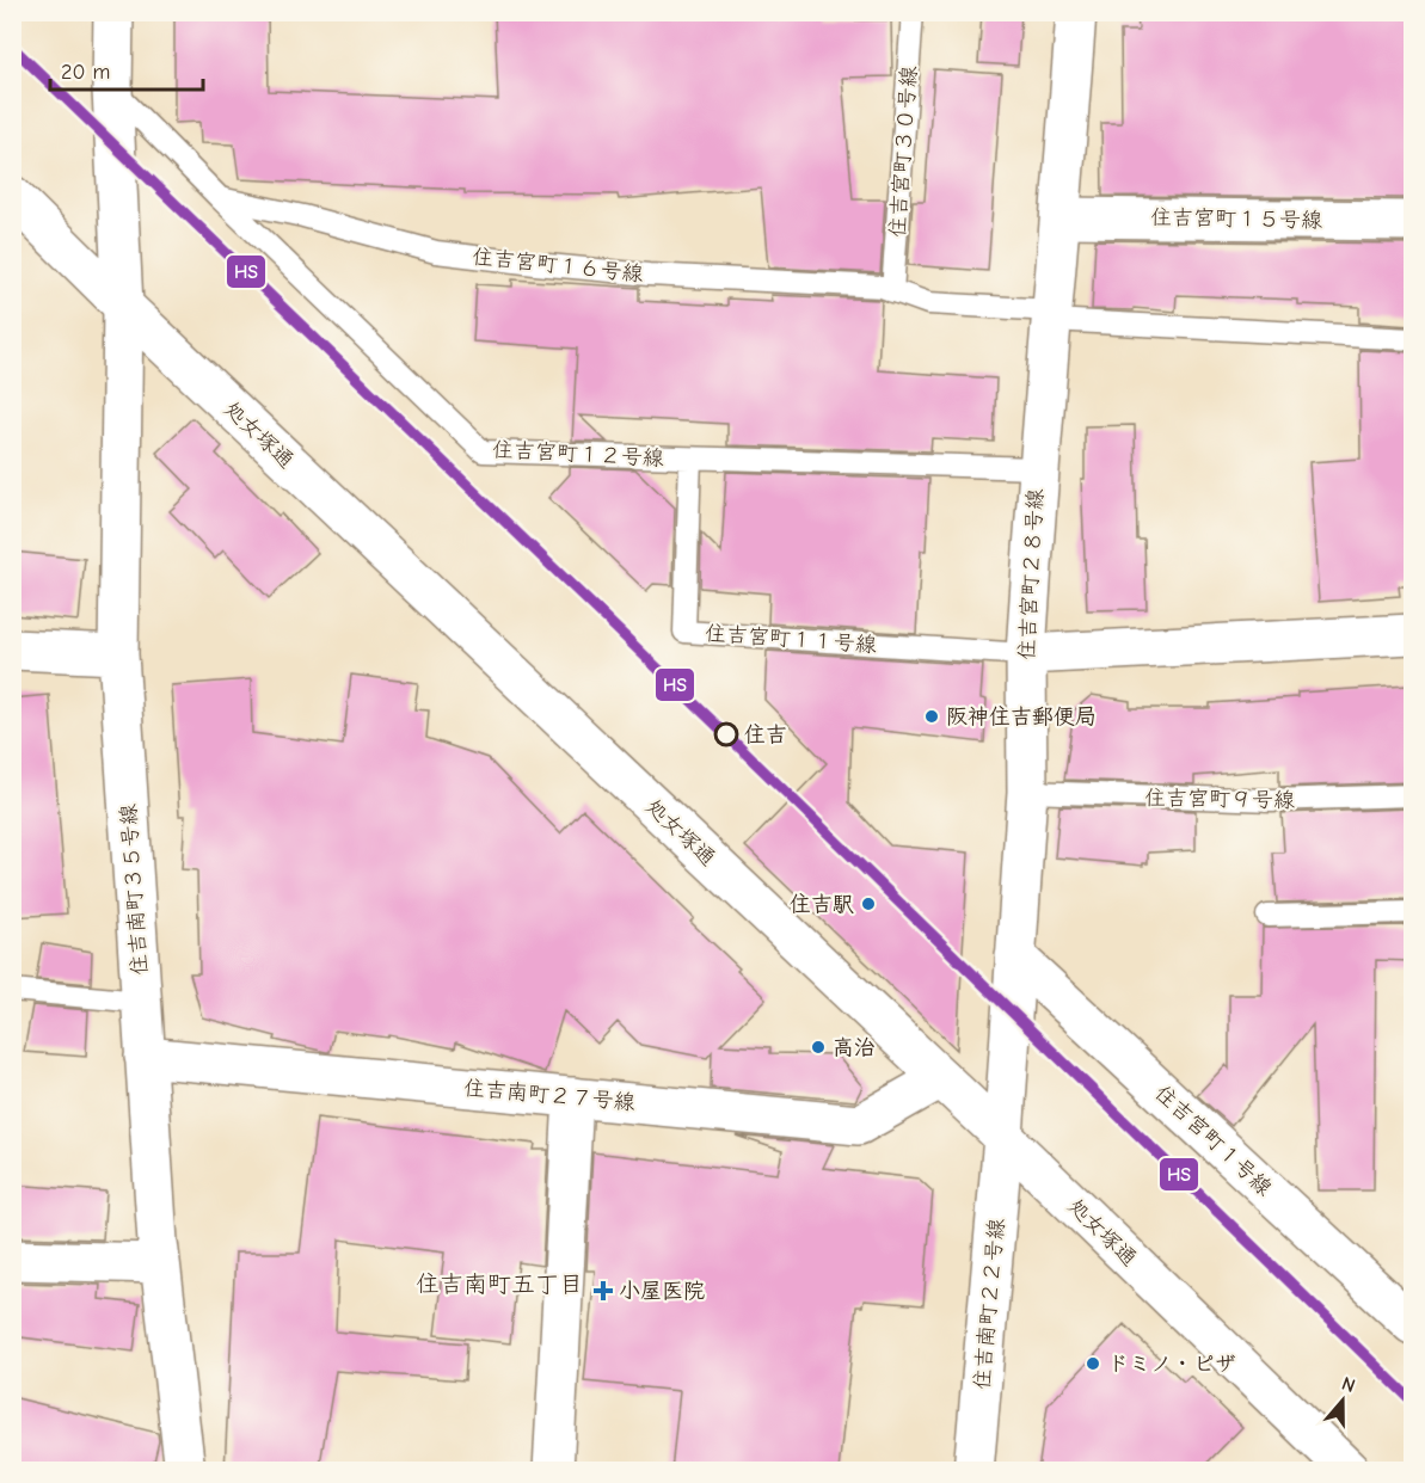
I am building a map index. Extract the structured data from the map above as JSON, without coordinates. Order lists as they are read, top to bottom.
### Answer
{
  "streets": {
    "street": [
      "住吉宮町１５号線",
      "処女塚通",
      "住吉宮町２８号線",
      "住吉南町３５号線",
      "住吉南町２７号線",
      "住吉宮町１号線",
      "住吉南町２２号線"
    ],
    "lane": [
      "住吉宮町３０号線",
      "住吉宮町１６号線",
      "住吉宮町１２号線",
      "住吉宮町１１号線",
      "住吉宮町９号線"
    ]
  },
  "crossings": [
    ["住吉宮町３０号線", "住吉宮町１６号線"],
    ["住吉宮町１５号線", "住吉宮町２８号線"],
    ["住吉宮町１６号線", "住吉宮町１２号線"],
    ["住吉宮町１６号線", "住吉宮町２８号線"],
    ["処女塚通", "住吉宮町２８号線"],
    ["処女塚通", "住吉南町３５号線"],
    ["処女塚通", "住吉南町２７号線"],
    ["処女塚通", "住吉南町２２号線"],
    ["住吉宮町１２号線", "住吉宮町２８号線"],
    ["住吉宮町１２号線", "住吉宮町１１号線"],
    ["住吉宮町２８号線", "住吉宮町１１号線"],
    ["住吉宮町２８号線", "住吉宮町９号線"],
    ["住吉宮町２８号線", "住吉宮町１号線"],
    ["住吉宮町２８号線", "住吉南町２２号線"],
    ["住吉南町３５号線", "住吉南町２７号線"]
  ],
  "districts": ["住吉南町五丁目"],
  "places": {
    "other": [
      "阪神住吉郵便局",
      "住吉",
      "住吉駅",
      "高治",
      "ドミノ・ピザ"
    ],
    "health": ["小屋医院"]
  },
  "lines": ["transit line HS"],
  "scale_bar": "20 m",
  "north": "top"
}
